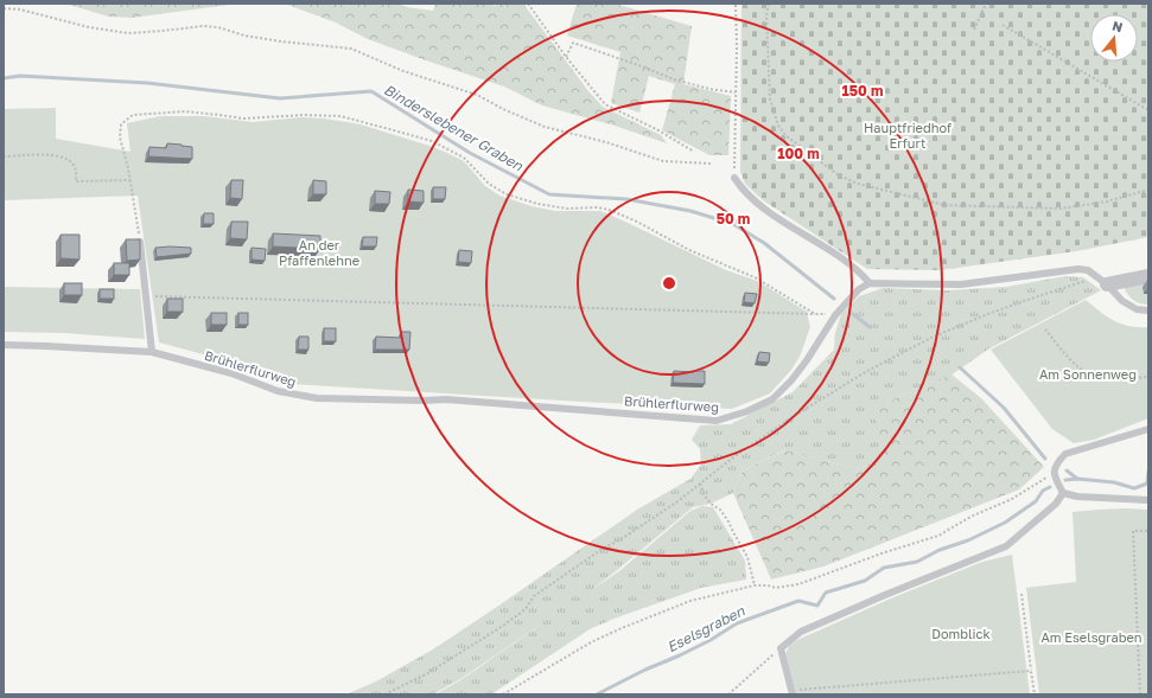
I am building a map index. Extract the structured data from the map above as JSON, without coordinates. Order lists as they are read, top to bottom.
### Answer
{
  "streets": {
    "lane": ["Brühlerflurweg"]
  },
  "water": ["Binderslebener Graben", "Eselsgraben"],
  "parks": [
    "Hauptfriedhof Erfurt",
    "An der Pfaffenlehne",
    "Am Sonnenweg",
    "Domblick",
    "Am Eselsgraben"
  ],
  "north": "top",
  "rings": ["150 m", "100 m", "50 m"]
}
